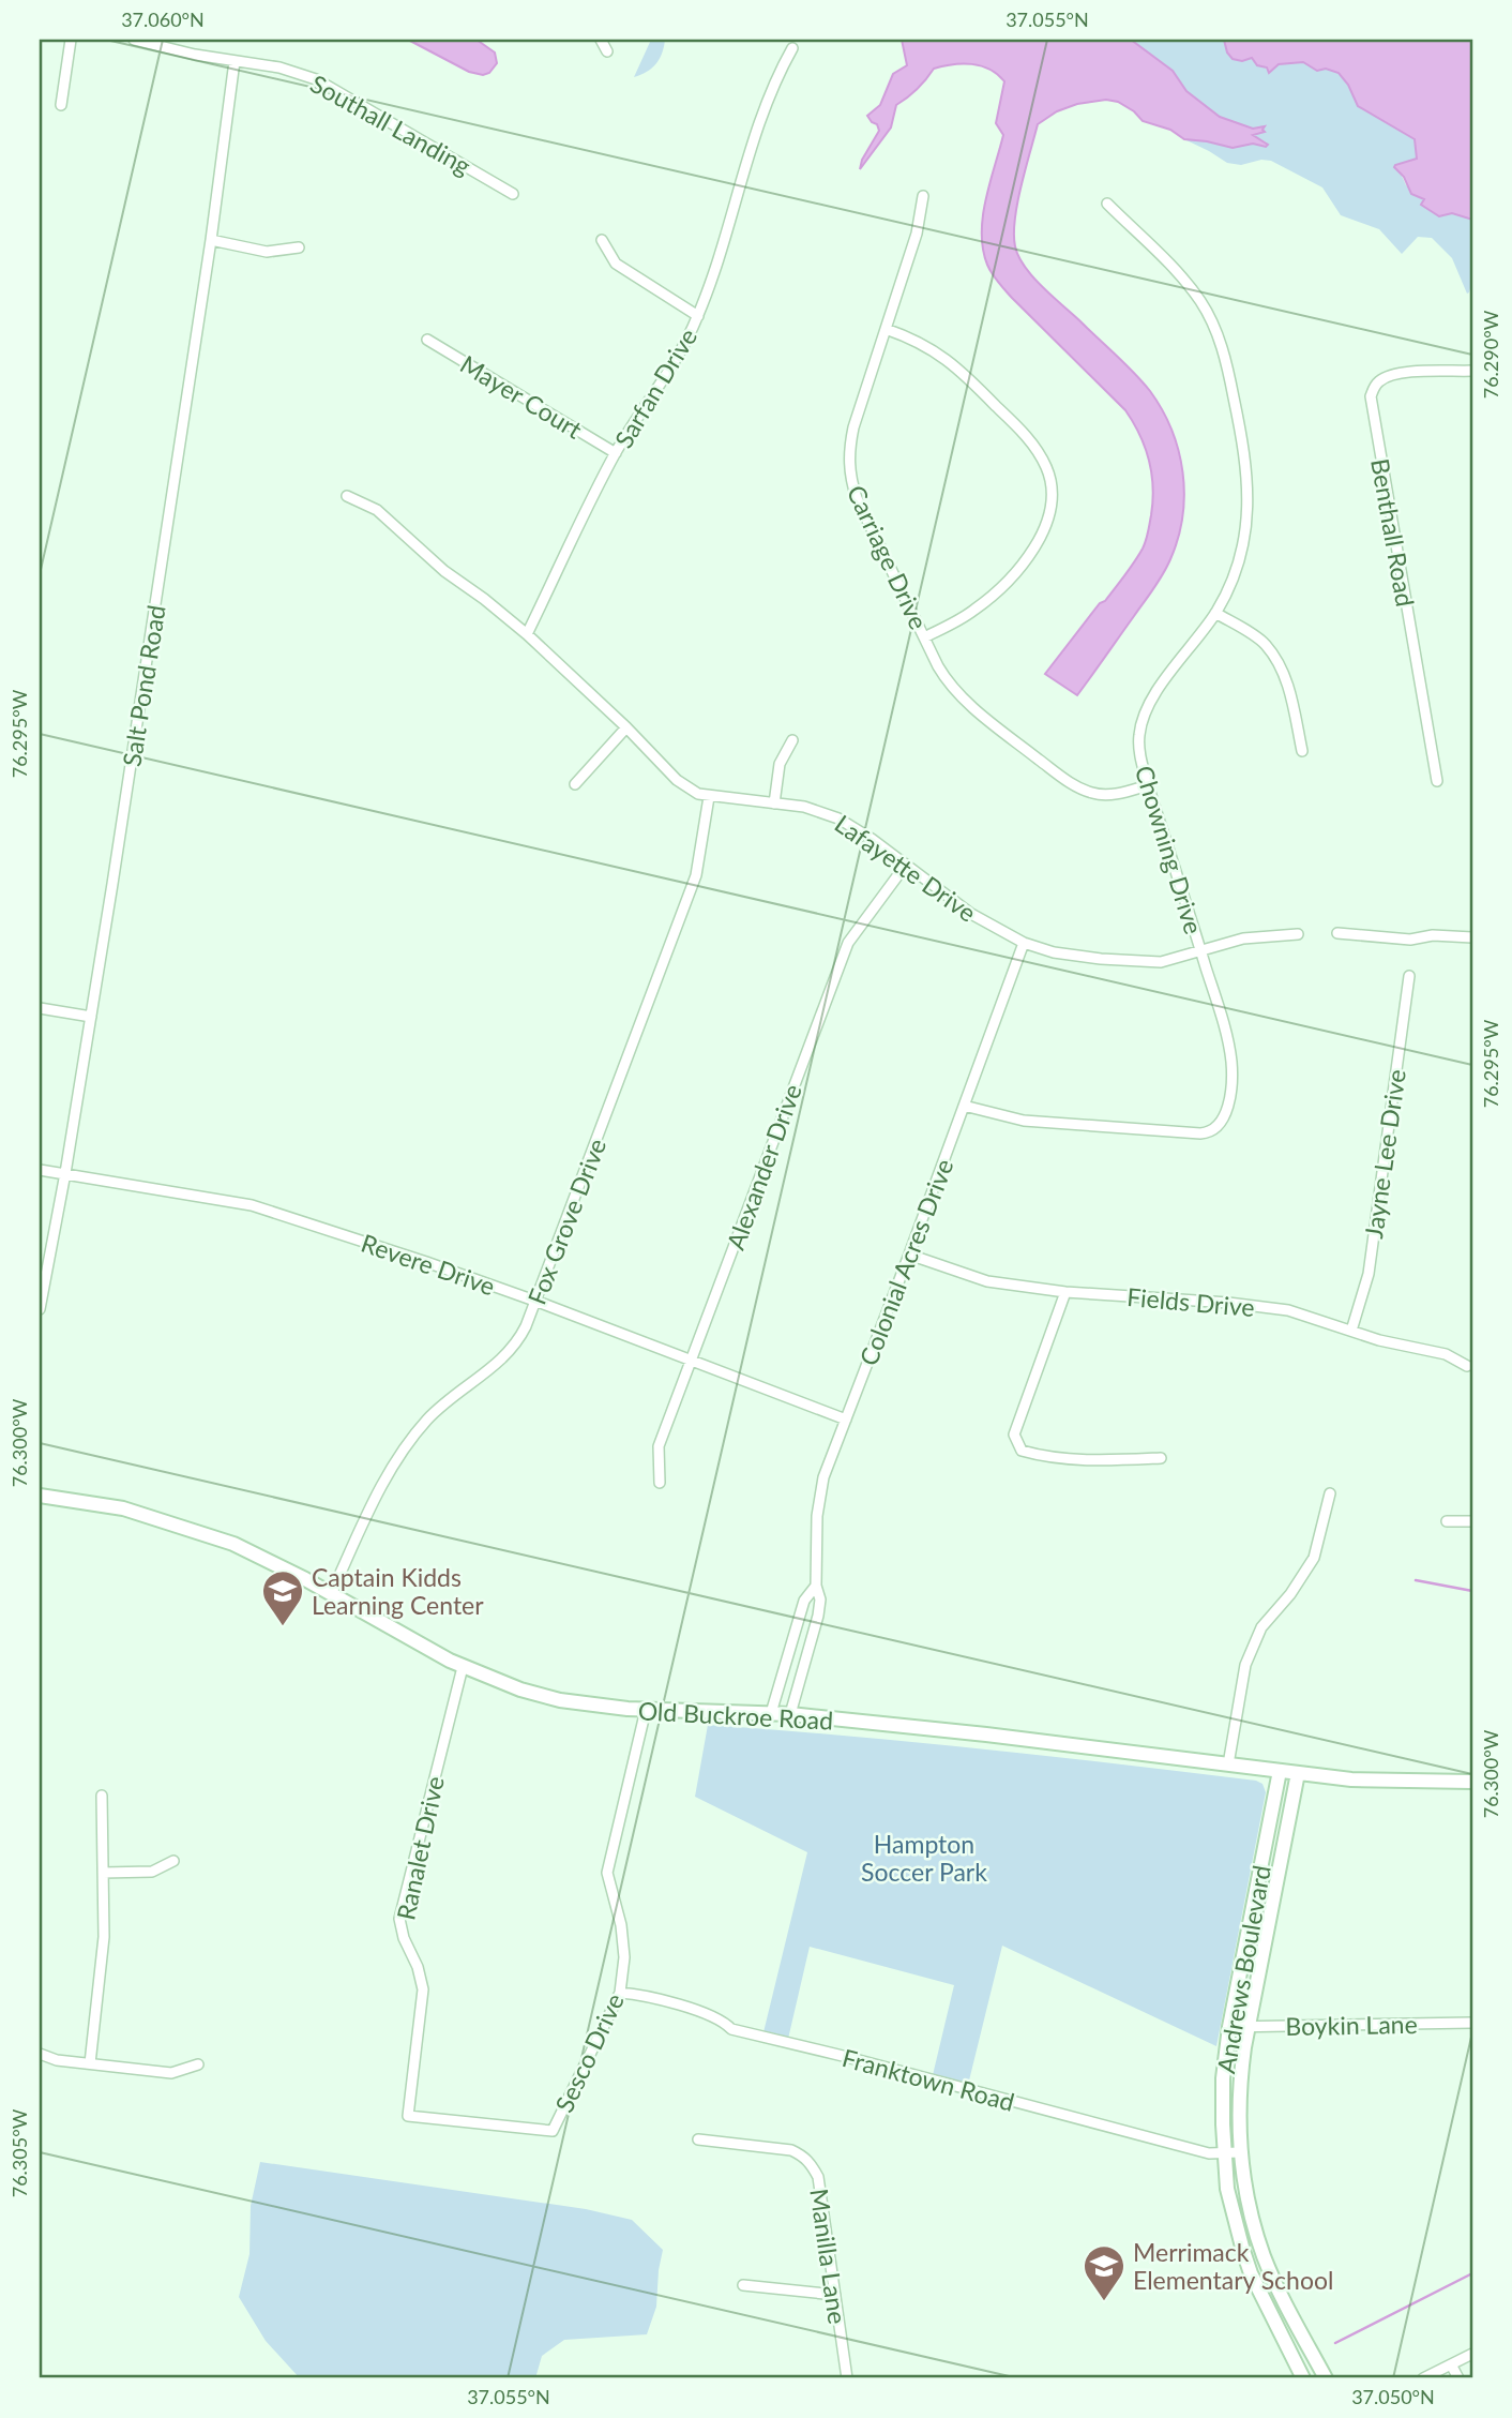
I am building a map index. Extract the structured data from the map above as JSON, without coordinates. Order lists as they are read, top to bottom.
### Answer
{
  "streets": {
    "main road": ["Old Buckroe Road", "Andrews Boulevard"],
    "street": [
      "Southall Landing",
      "Sarfan Drive",
      "Mayer Court",
      "Benthall Road",
      "Carriage Drive",
      "Salt Pond Road",
      "Chowning Drive",
      "Lafayette Drive",
      "Jayne Lee Drive",
      "Alexander Drive",
      "Fox Grove Drive",
      "Colonial Acres Drive",
      "Revere Drive",
      "Fields Drive",
      "Ranalet Drive",
      "Boykin Lane",
      "Sesco Drive",
      "Franktown Road",
      "Manilla Lane"
    ]
  },
  "crossings": [
    ["Southall Landing", "Salt Pond Road"],
    ["Sarfan Drive", "Mayer Court"],
    ["Sarfan Drive", "Lafayette Drive"],
    ["Carriage Drive", "Chowning Drive"],
    ["Salt Pond Road", "Revere Drive"],
    ["Chowning Drive", "Lafayette Drive"],
    ["Chowning Drive", "Colonial Acres Drive"],
    ["Lafayette Drive", "Alexander Drive"],
    ["Lafayette Drive", "Fox Grove Drive"],
    ["Lafayette Drive", "Colonial Acres Drive"],
    ["Jayne Lee Drive", "Fields Drive"],
    ["Alexander Drive", "Revere Drive"],
    ["Fox Grove Drive", "Revere Drive"],
    ["Fox Grove Drive", "Old Buckroe Road"],
    ["Colonial Acres Drive", "Revere Drive"],
    ["Colonial Acres Drive", "Fields Drive"],
    ["Colonial Acres Drive", "Old Buckroe Road"],
    ["Old Buckroe Road", "Ranalet Drive"],
    ["Old Buckroe Road", "Andrews Boulevard"],
    ["Old Buckroe Road", "Sesco Drive"],
    ["Ranalet Drive", "Sesco Drive"],
    ["Andrews Boulevard", "Boykin Lane"],
    ["Andrews Boulevard", "Franktown Road"],
    ["Sesco Drive", "Franktown Road"]
  ],
  "parks": ["Hampton Soccer Park"],
  "places": {
    "school or university": ["Captain Kidds Learning Center", "Merrimack Elementary School"]
  },
  "coordinates": [
    "37.060°N",
    "37.055°N",
    "76.290°W",
    "76.295°W",
    "76.300°W",
    "76.305°W",
    "37.050°N"
  ]
}
